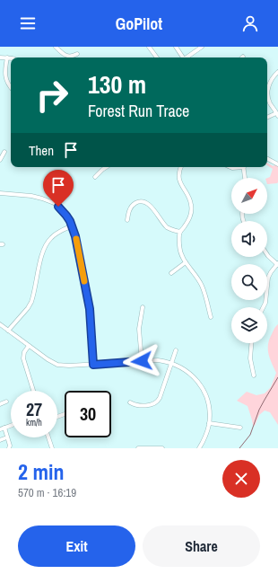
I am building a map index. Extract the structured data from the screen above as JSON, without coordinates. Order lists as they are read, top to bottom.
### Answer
{
  "north": "top right",
  "page": {
    "header": "GoPilot",
    "turn": ["130 m", "Forest Run Trace"],
    "then": "Then",
    "speed": "27 km/h",
    "limit": "30",
    "heading": ["2 min", "570 m · 16:19"],
    "buttons": ["Exit", "Share"]
  }
}
